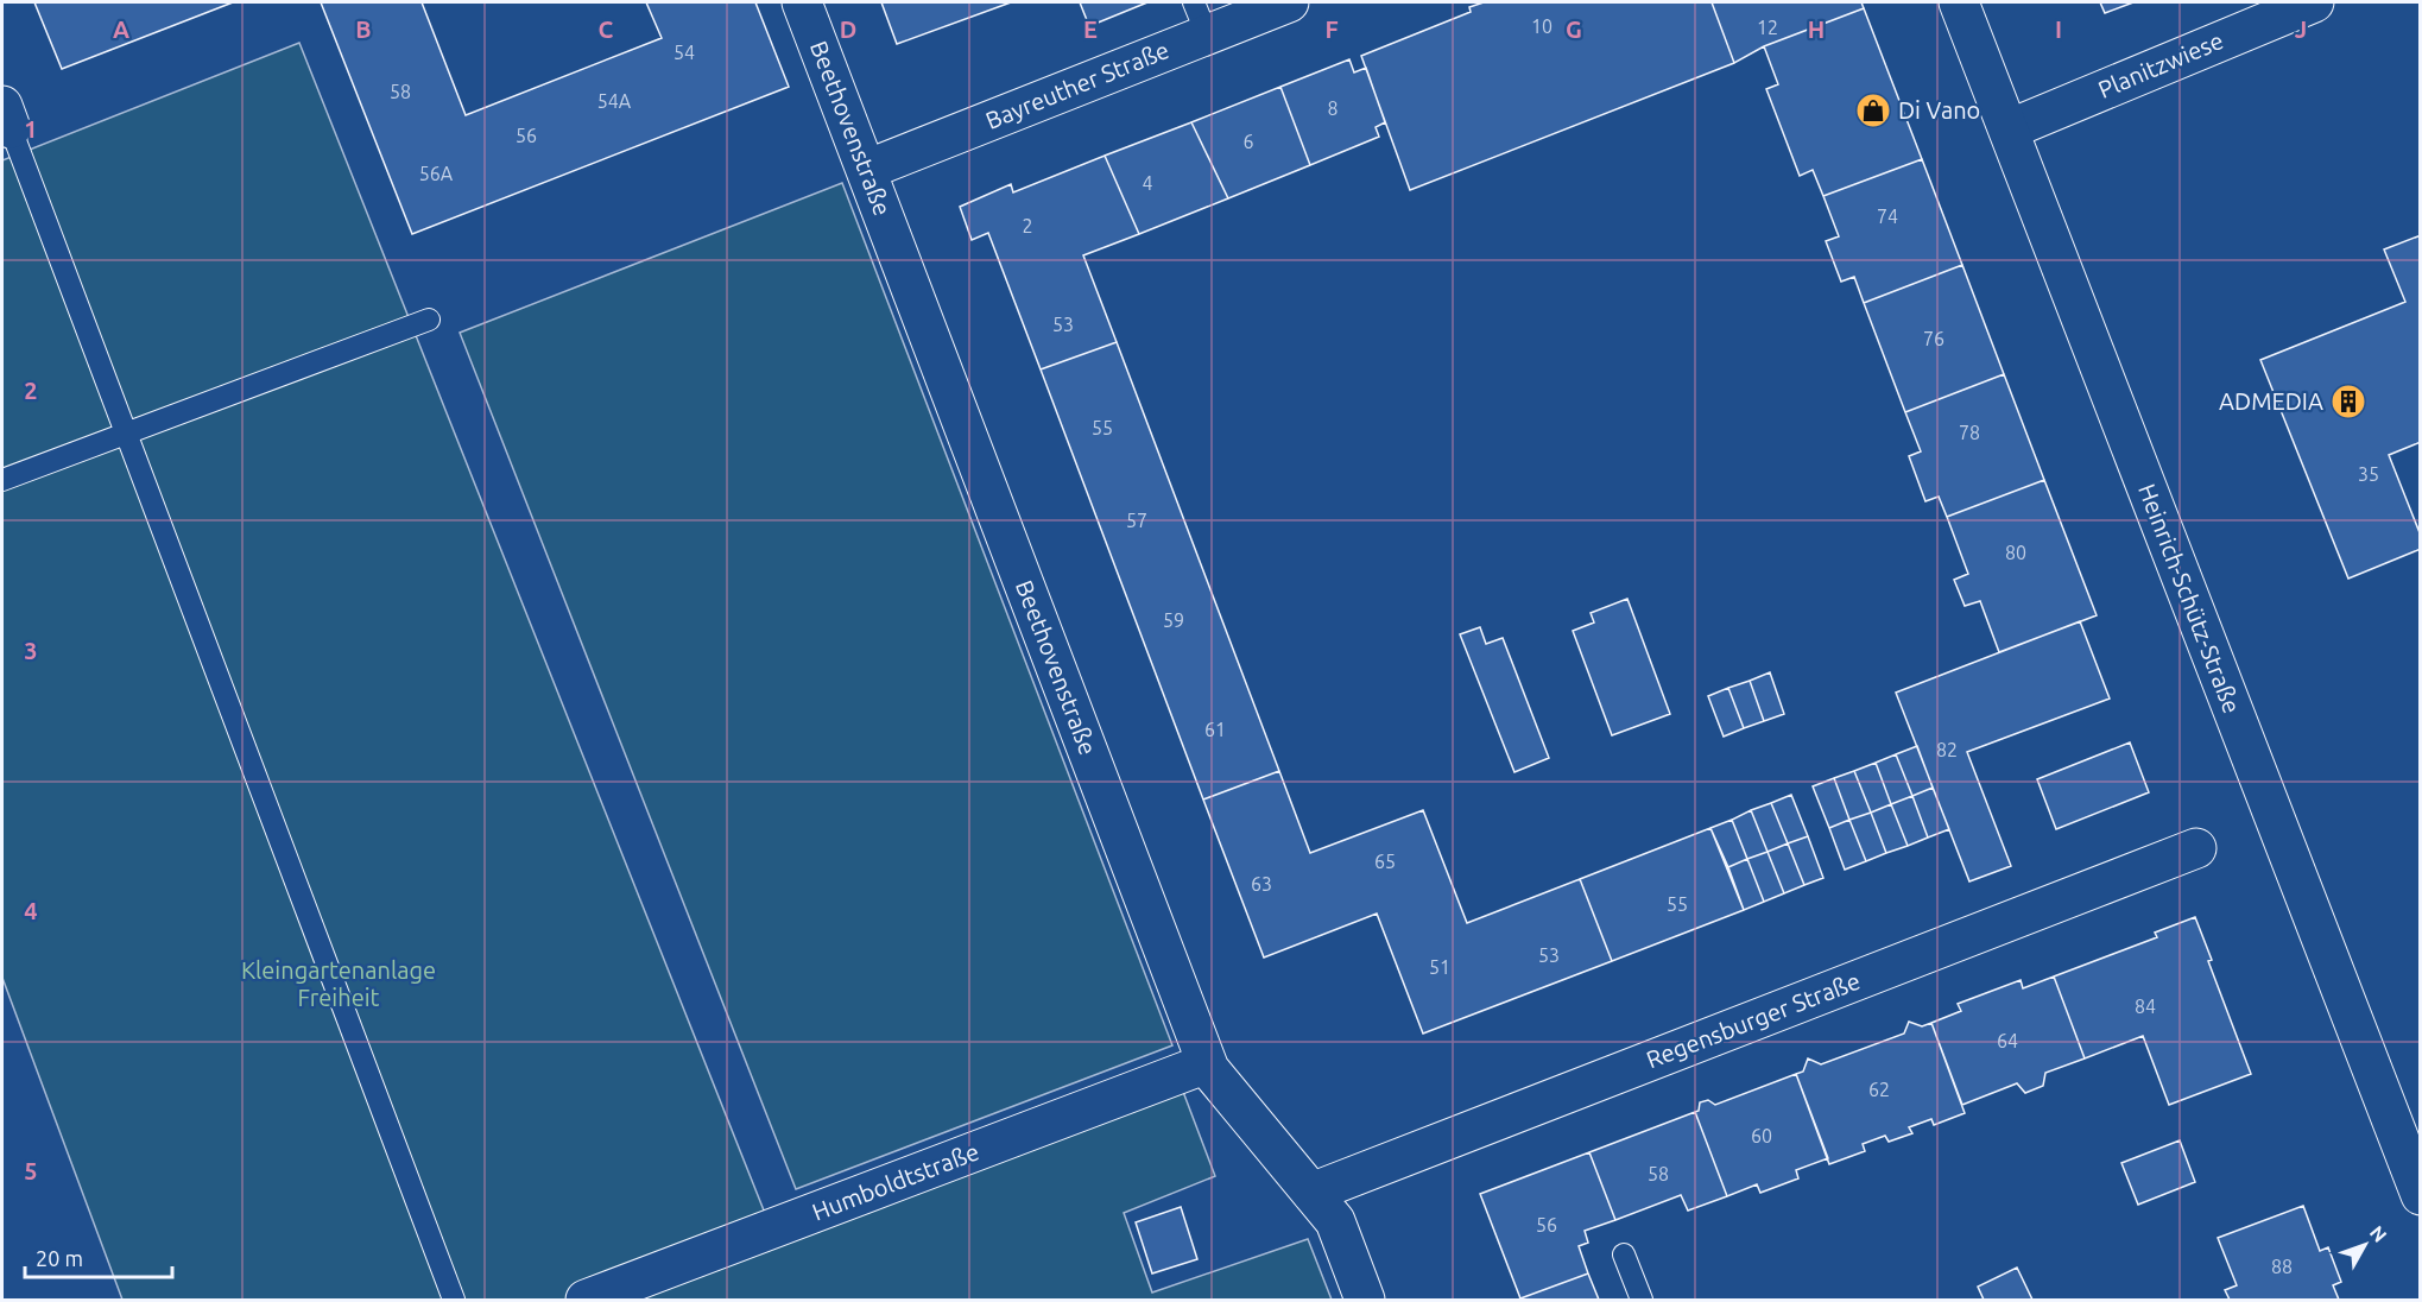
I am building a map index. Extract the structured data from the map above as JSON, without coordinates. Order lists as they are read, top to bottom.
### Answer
{
  "streets": {
    "street": [
      "Planitzwiese",
      "Bayreuther Straße",
      "Beethovenstraße",
      "Heinrich-Schütz-Straße",
      "Regensburger Straße",
      "Humboldtstraße"
    ]
  },
  "crossings": [
    ["Planitzwiese", "Heinrich-Schütz-Straße"],
    ["Bayreuther Straße", "Beethovenstraße"],
    ["Beethovenstraße", "Regensburger Straße"],
    ["Beethovenstraße", "Humboldtstraße"]
  ],
  "parks": ["Kleingartenanlage Freiheit"],
  "places": {
    "shop": ["Di Vano"],
    "building": ["ADMEDIA"]
  },
  "house_numbers": [
    "10",
    "12",
    "54",
    "58",
    "54A",
    "8",
    "56",
    "6",
    "56A",
    "4",
    "74",
    "2",
    "53",
    "76",
    "55",
    "78",
    "35",
    "57",
    "80",
    "59",
    "61",
    "82",
    "65",
    "63",
    "55",
    "53",
    "51",
    "84",
    "64",
    "62",
    "60",
    "58",
    "56",
    "88"
  ],
  "scale_bar": "20 m",
  "north": "top right",
  "grid": {
    "columns": [
      "A",
      "B",
      "C",
      "D",
      "E",
      "F",
      "G",
      "H",
      "I",
      "J"
    ],
    "rows": [
      "1",
      "2",
      "3",
      "4",
      "5"
    ]
  }
}
